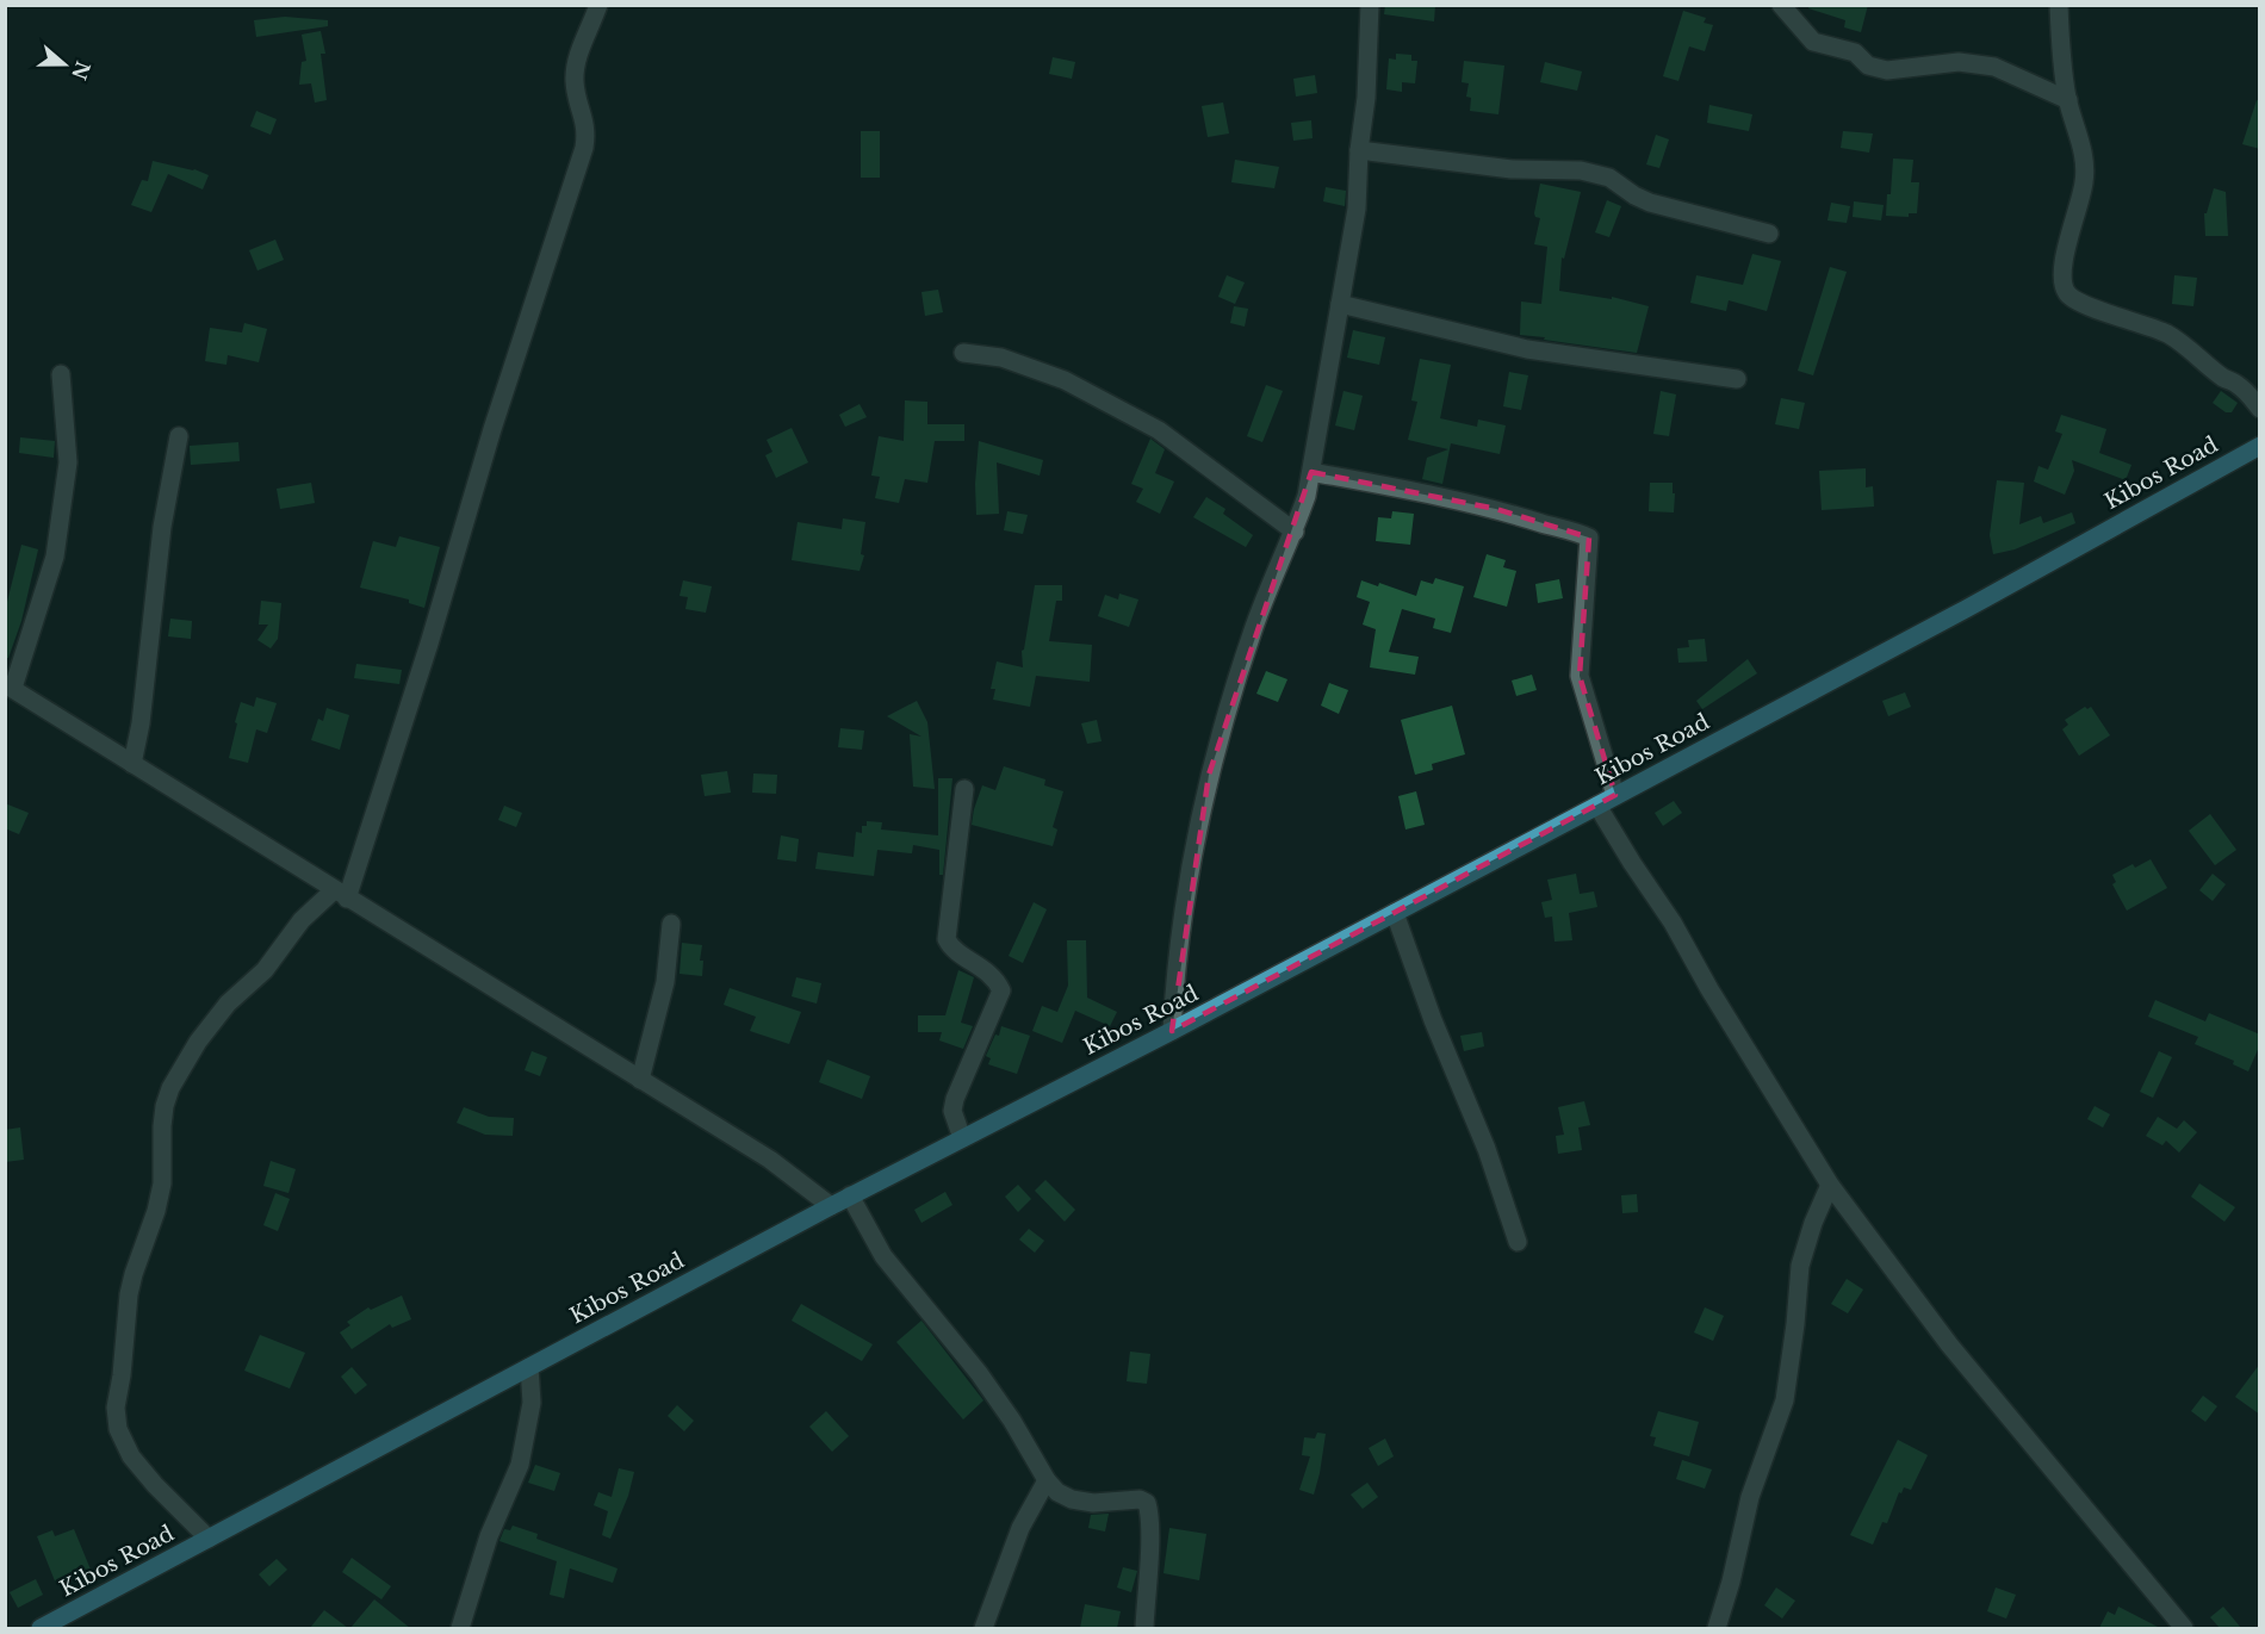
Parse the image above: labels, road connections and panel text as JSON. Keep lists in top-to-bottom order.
{
  "streets": {
    "main road": ["Kibos Road"]
  },
  "north": "right"
}
